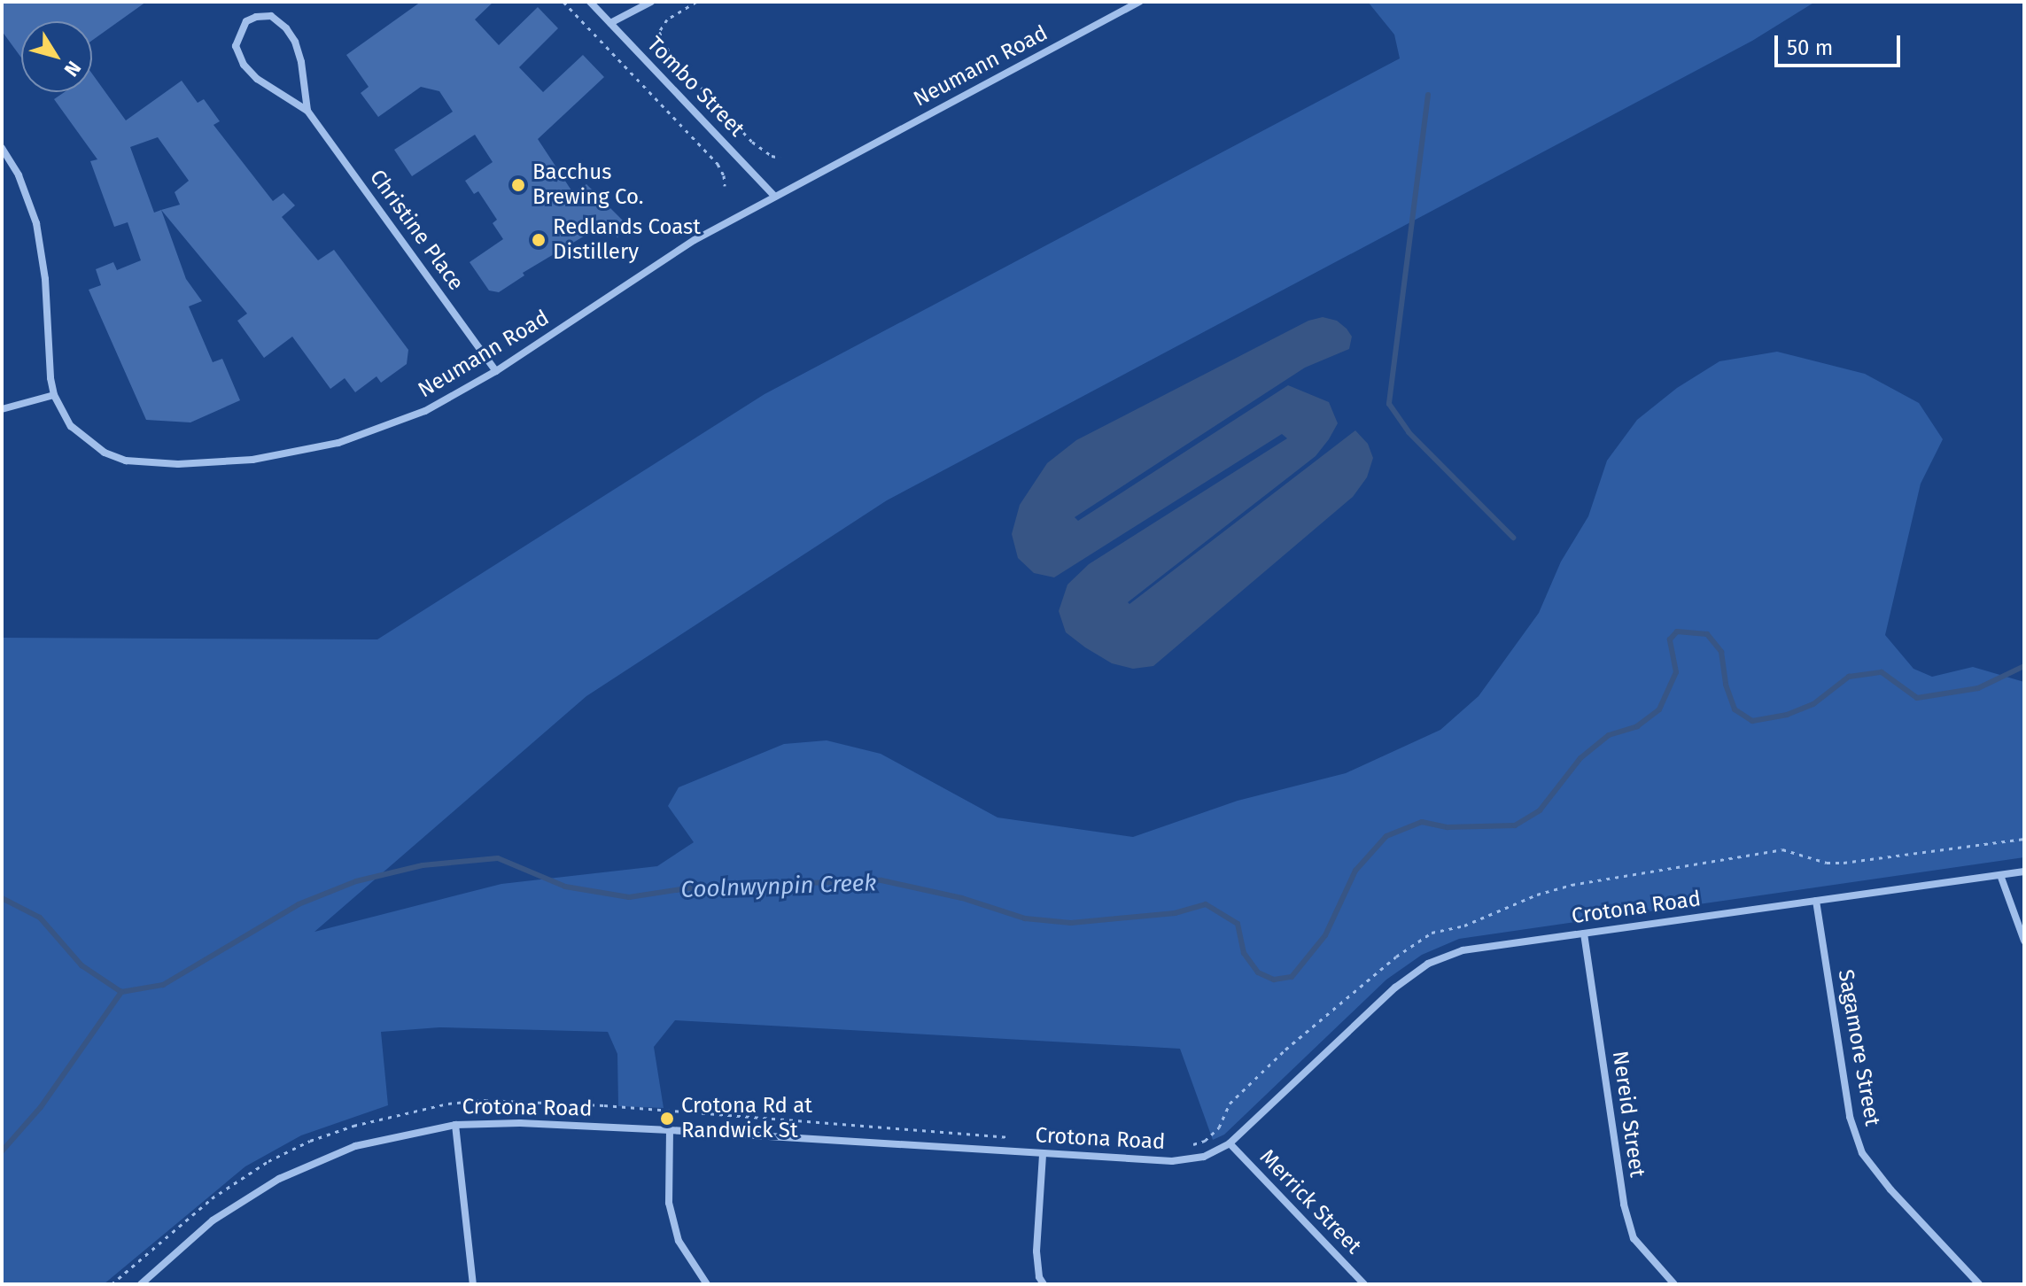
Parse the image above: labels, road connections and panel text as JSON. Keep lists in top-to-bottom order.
{
  "streets": {
    "street": [
      "Neumann Road",
      "Tombo Street",
      "Christine Place",
      "Crotona Road",
      "Sagamore Street",
      "Nereid Street",
      "Merrick Street"
    ]
  },
  "crossings": [
    ["Neumann Road", "Tombo Street"],
    ["Neumann Road", "Christine Place"],
    ["Crotona Road", "Sagamore Street"],
    ["Crotona Road", "Nereid Street"],
    ["Crotona Road", "Merrick Street"]
  ],
  "water": ["Coolnwynpin Creek"],
  "places": ["Bacchus Brewing Co.", "Redlands Coast Distillery", "Crotona Rd at Randwick St"],
  "scale_bar": "50 m",
  "north": "bottom right"
}
